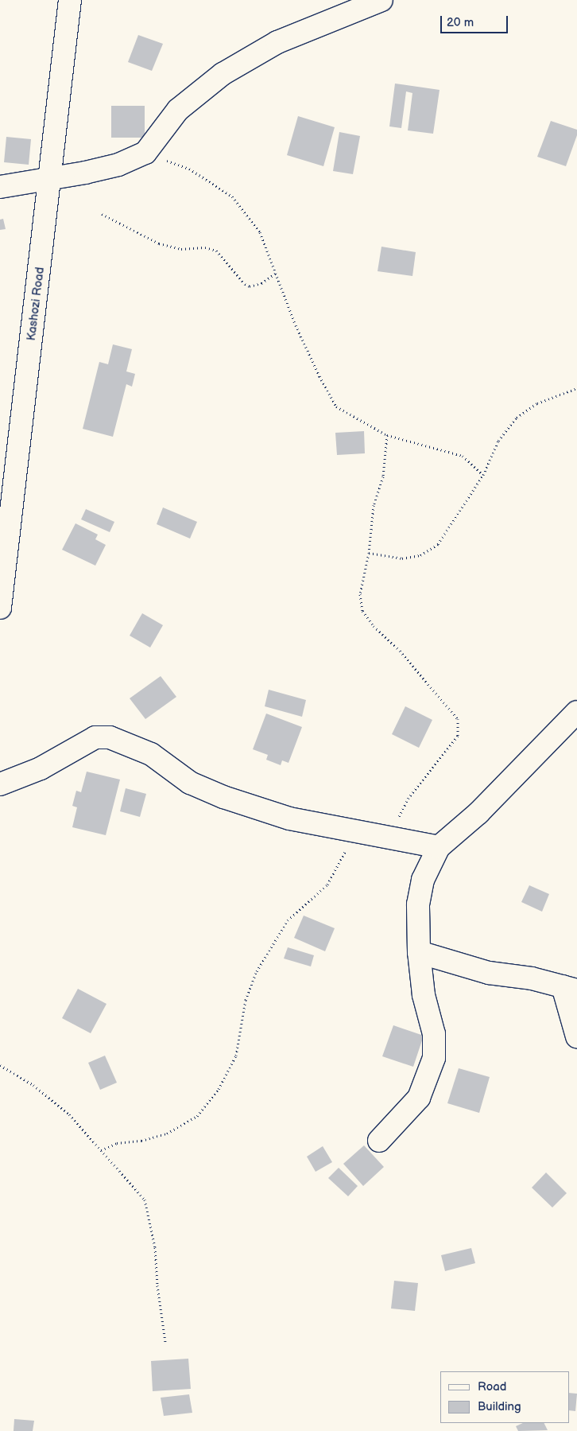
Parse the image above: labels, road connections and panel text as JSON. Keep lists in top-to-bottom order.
{
  "streets": {
    "street": ["Kashozi Road"]
  },
  "legend": ["Road", "Building"],
  "scale_bar": "20 m"
}
